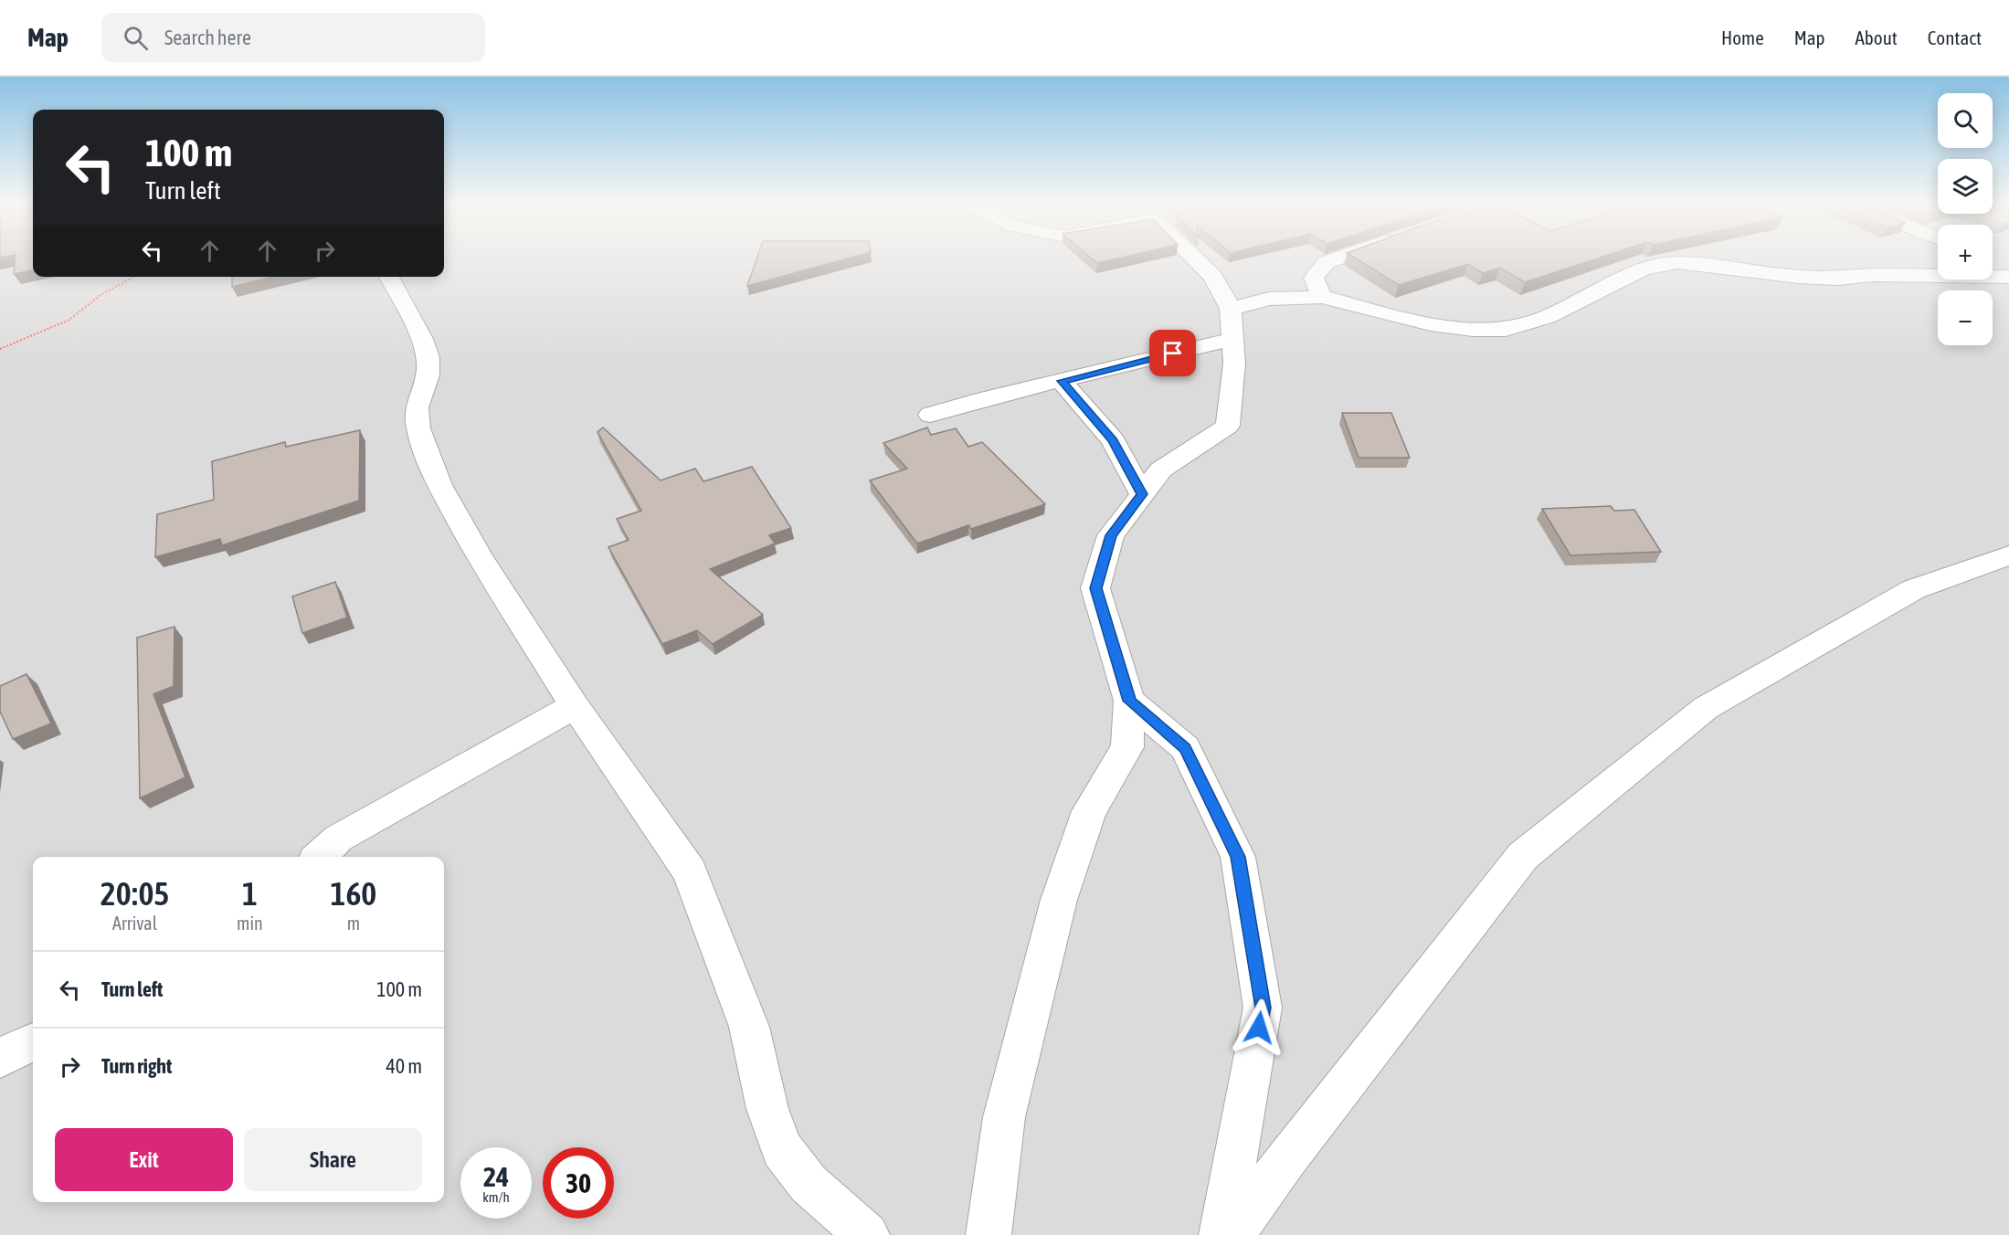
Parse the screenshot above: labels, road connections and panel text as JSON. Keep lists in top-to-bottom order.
{
  "page": {
    "header": "Map",
    "search": "Search here",
    "nav": [
      "Home",
      "Map",
      "About",
      "Contact"
    ],
    "map_buttons": ["+", "−"],
    "turn": ["100 m", "Turn left"],
    "eta": [
      "20:05",
      "Arrival",
      "1",
      "min",
      "160",
      "m"
    ],
    "list": [
      {
        "name": "Turn left",
        "value": "100 m"
      },
      {
        "name": "Turn right",
        "value": "40 m"
      }
    ],
    "buttons": ["Exit", "Share"],
    "speed": "24 km/h",
    "limit": "30"
  }
}
